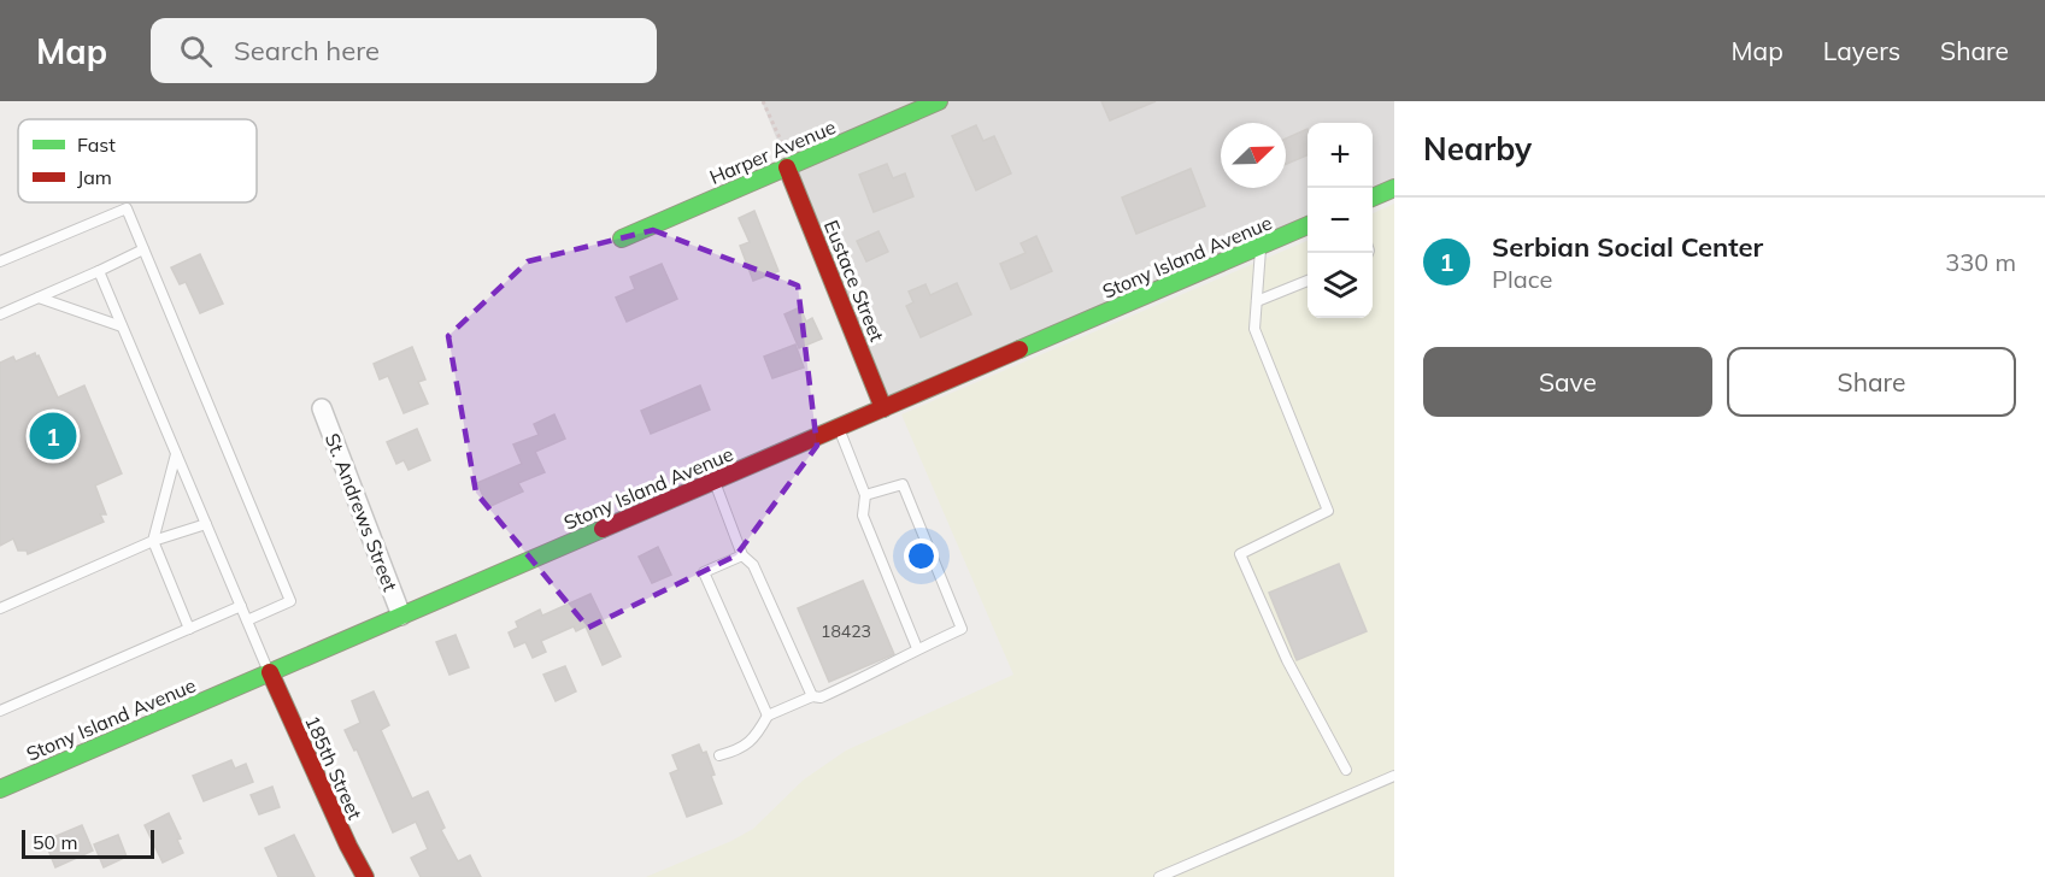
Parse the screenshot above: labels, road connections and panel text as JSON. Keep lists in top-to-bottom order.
{
  "streets": {
    "street": [
      "Harper Avenue",
      "Stony Island Avenue",
      "Eustace Street",
      "St. Andrews Street",
      "185th Street"
    ]
  },
  "crossings": [
    ["Harper Avenue", "Eustace Street"],
    ["Stony Island Avenue", "Eustace Street"],
    ["Stony Island Avenue", "St. Andrews Street"],
    ["Stony Island Avenue", "185th Street"]
  ],
  "house_numbers": ["18423"],
  "legend": ["Fast", "Jam"],
  "scale_bar": "50 m",
  "north": "top right",
  "page": {
    "header": "Map",
    "search": "Search here",
    "nav": ["Map", "Layers", "Share"],
    "heading": "Nearby",
    "map_buttons": ["+", "−"],
    "list": [
      {
        "mark": "1",
        "name": "Serbian Social Center",
        "note": "Place",
        "value": "330 m"
      }
    ],
    "buttons": ["Save", "Share"],
    "pins": "1",
    "scale": "50 m"
  }
}
